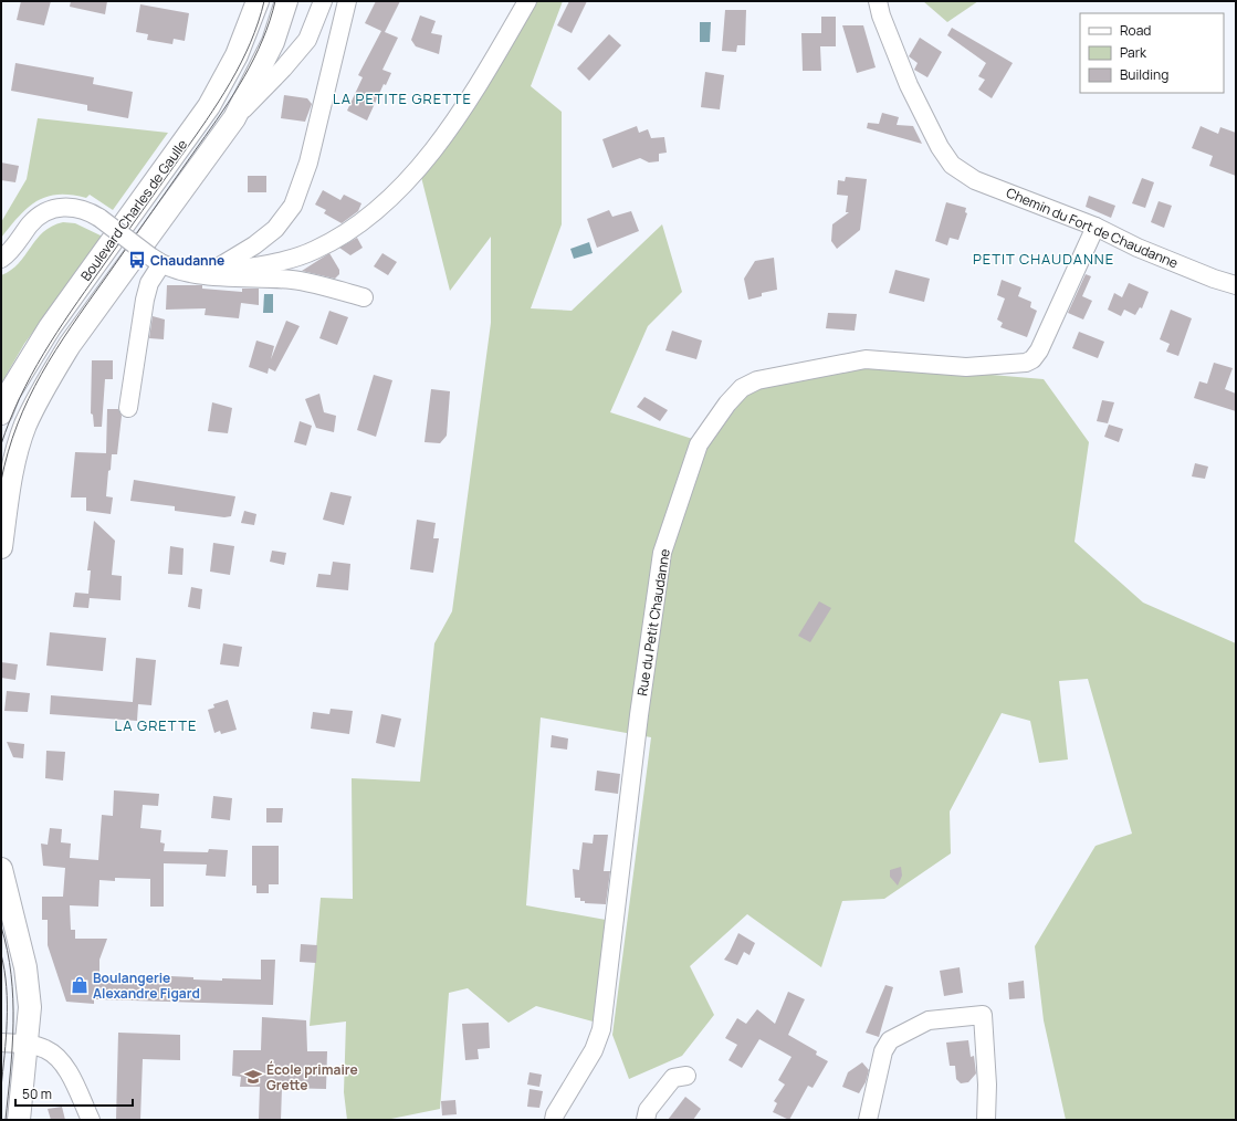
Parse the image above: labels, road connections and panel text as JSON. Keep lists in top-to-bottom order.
{
  "streets": {
    "main road": ["Boulevard Charles de Gaulle"],
    "street": ["Chemin du Fort de Chaudanne", "Rue du Petit Chaudanne"]
  },
  "crossings": [
    ["Chemin du Fort de Chaudanne", "Rue du Petit Chaudanne"]
  ],
  "districts": ["LA PETITE GRETTE", "PETIT CHAUDANNE", "LA GRETTE"],
  "places": {
    "bus stop": ["Chaudanne"],
    "shop": ["Boulangerie Alexandre Figard"],
    "school or university": ["École primaire Grette"]
  },
  "legend": ["Road", "Park", "Building"],
  "scale_bar": "50 m"
}
